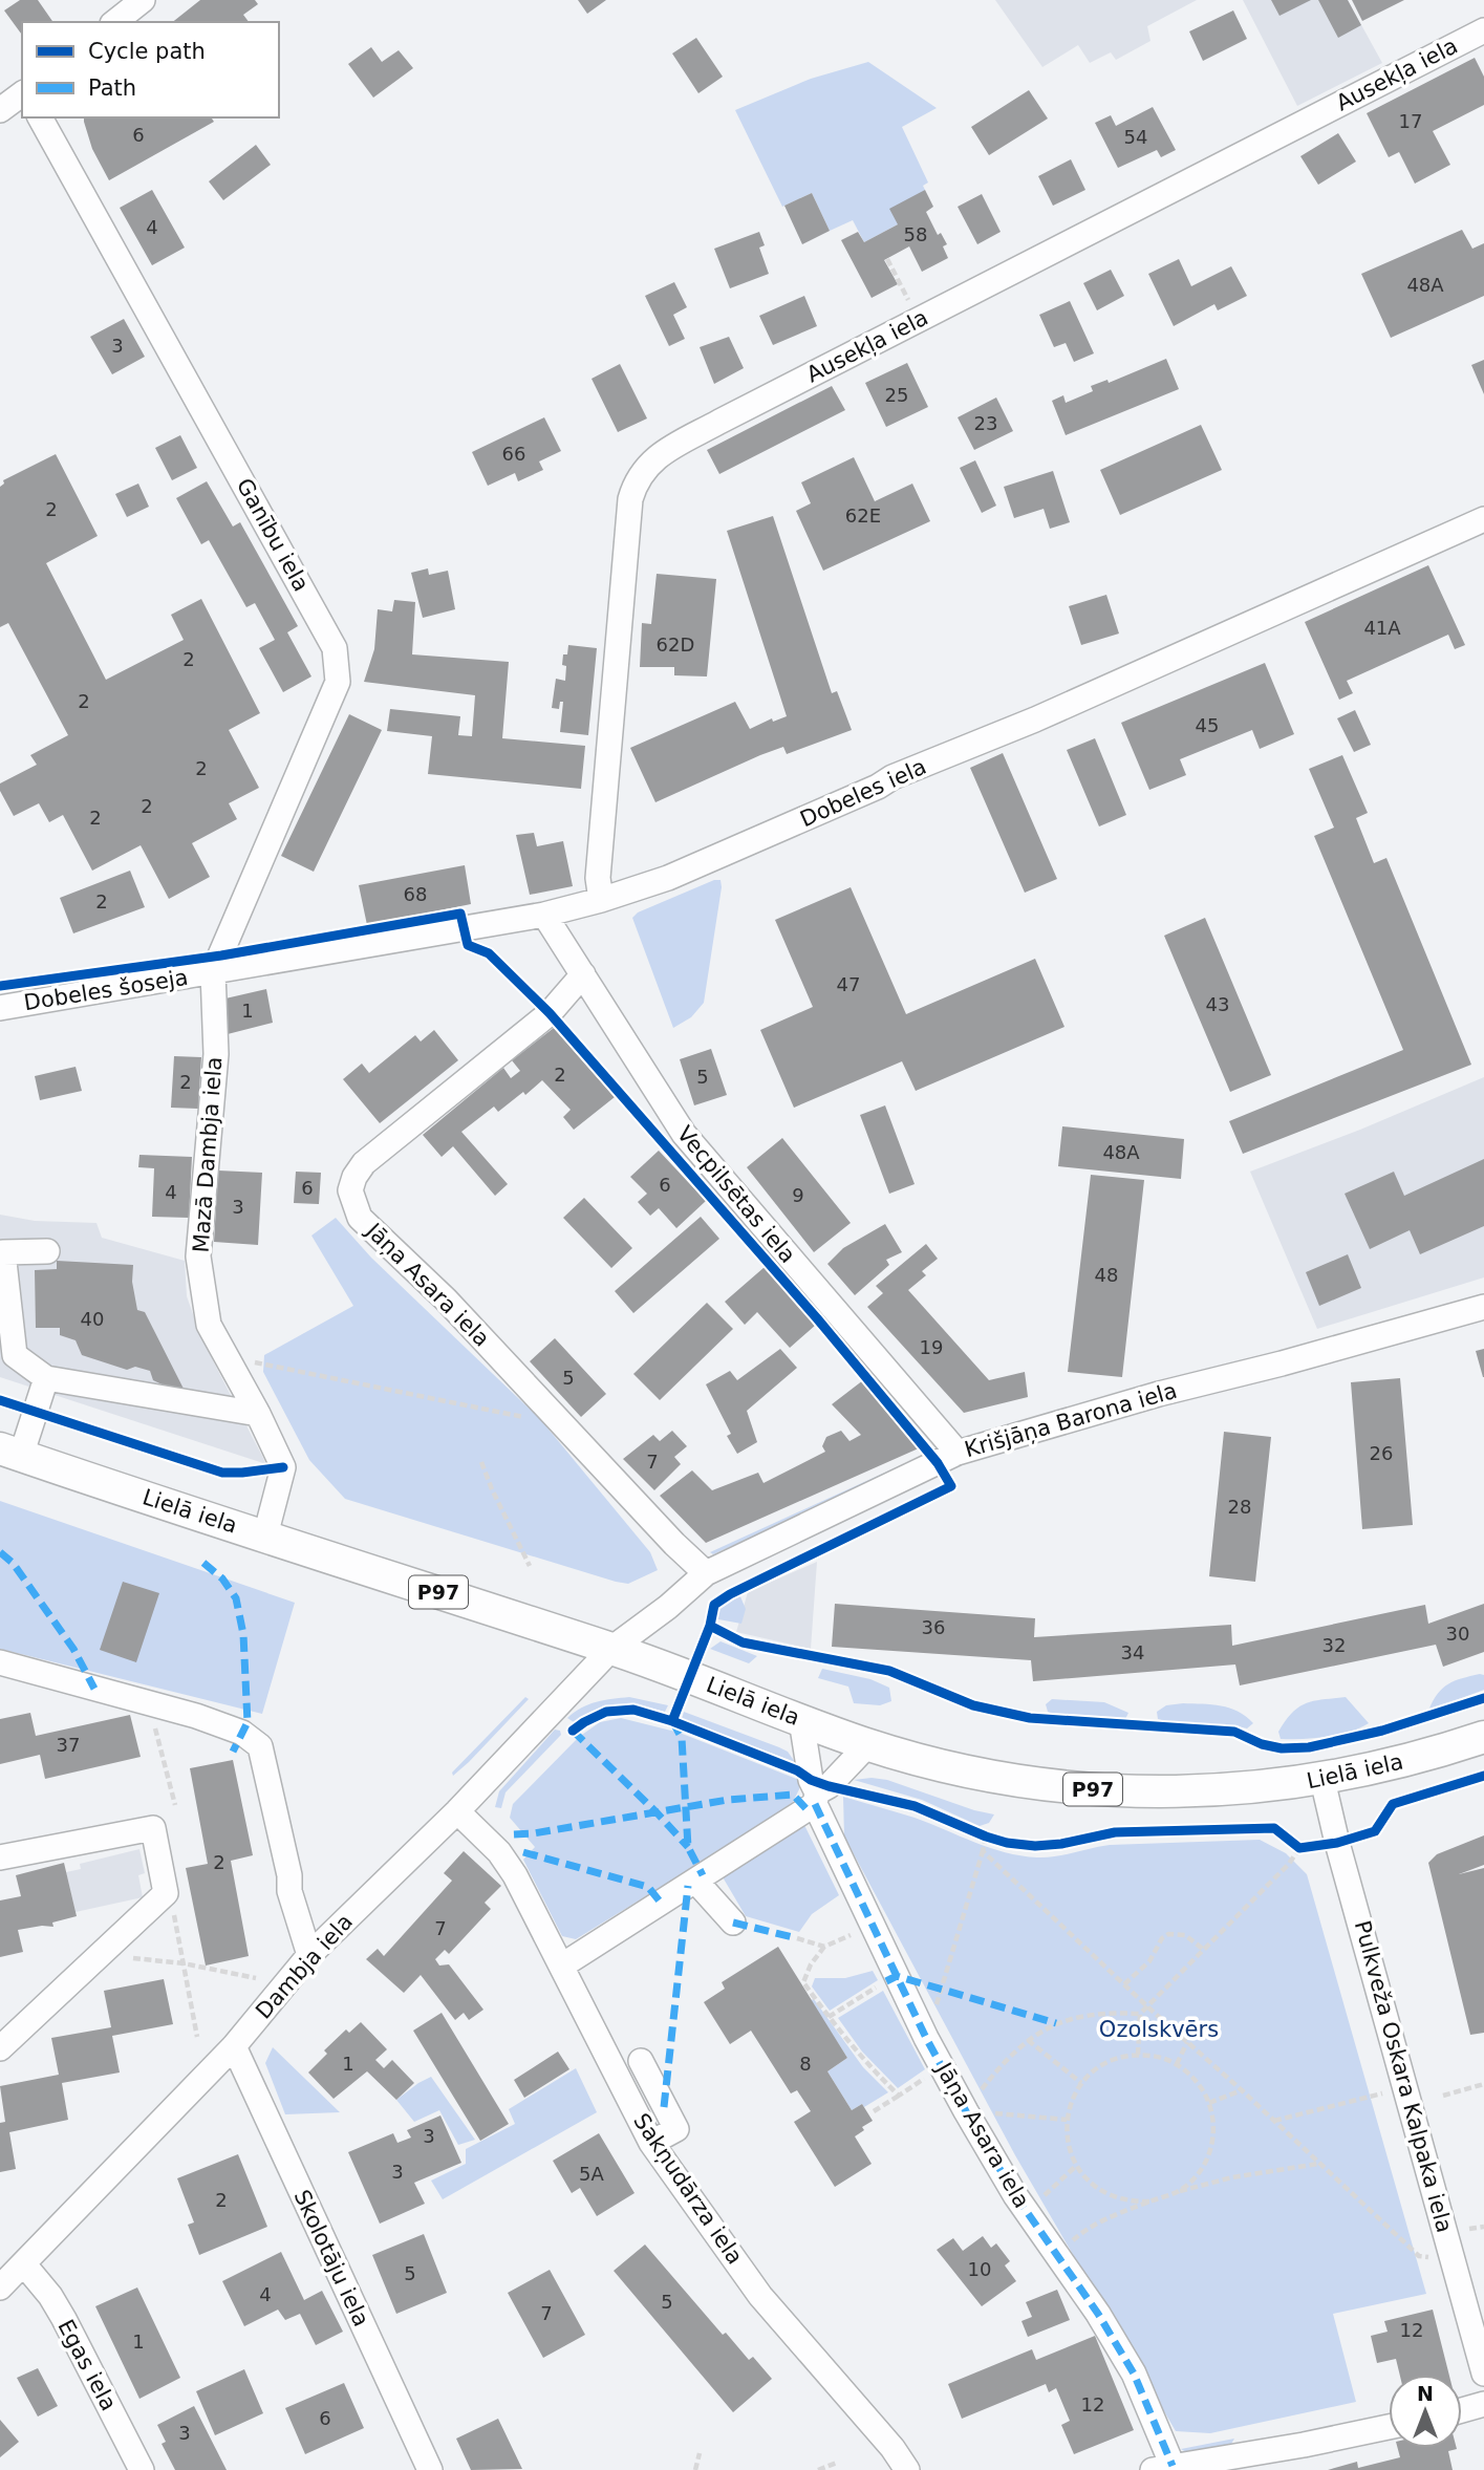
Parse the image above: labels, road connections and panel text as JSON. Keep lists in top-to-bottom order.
{
  "streets": {
    "main road": ["Lielā iela", "P97"],
    "street": [
      "Ausekļa iela",
      "Ganību iela",
      "Dobeles iela",
      "Dobeles šoseja",
      "Mazā Dambja iela",
      "Vecpilsētas iela",
      "Jāņa Asara iela",
      "Krišjāņa Barona iela",
      "Dambja iela",
      "Pulkveža Oskara Kalpaka iela",
      "Sakņudārza iela",
      "Skolotāju iela",
      "Egas iela"
    ]
  },
  "crossings": [
    ["Ausekļa iela", "Dobeles iela"],
    ["Ganību iela", "Dobeles iela"],
    ["Ganību iela", "Dobeles šoseja"],
    ["Ganību iela", "Mazā Dambja iela"],
    ["Dobeles iela", "Dobeles šoseja"],
    ["Dobeles iela", "Mazā Dambja iela"],
    ["Dobeles iela", "Vecpilsētas iela"],
    ["Dobeles šoseja", "Mazā Dambja iela"],
    ["Mazā Dambja iela", "Lielā iela"],
    ["Vecpilsētas iela", "Jāņa Asara iela"],
    ["Vecpilsētas iela", "Krišjāņa Barona iela"],
    ["Jāņa Asara iela", "Krišjāņa Barona iela"],
    ["Jāņa Asara iela", "Lielā iela"],
    ["Krišjāņa Barona iela", "Lielā iela"],
    ["Krišjāņa Barona iela", "Dambja iela"],
    ["Lielā iela", "Dambja iela"],
    ["Lielā iela", "Pulkveža Oskara Kalpaka iela"],
    ["Dambja iela", "Sakņudārza iela"],
    ["Dambja iela", "Skolotāju iela"],
    ["Dambja iela", "Egas iela"]
  ],
  "parks": ["Ozolskvērs"],
  "house_numbers": [
    "17",
    "6",
    "54",
    "4",
    "58",
    "48A",
    "3",
    "25",
    "23",
    "66",
    "2",
    "62E",
    "41A",
    "62D",
    "2",
    "2",
    "45",
    "2",
    "2",
    "2",
    "68",
    "2",
    "47",
    "43",
    "1",
    "2",
    "5",
    "2",
    "48A",
    "6",
    "6",
    "4",
    "9",
    "3",
    "48",
    "40",
    "19",
    "5",
    "26",
    "7",
    "28",
    "36",
    "30",
    "32",
    "34",
    "37",
    "2",
    "7",
    "1",
    "8",
    "3",
    "3",
    "5A",
    "2",
    "10",
    "5",
    "4",
    "5",
    "7",
    "12",
    "1",
    "12",
    "6",
    "3"
  ],
  "legend": ["Cycle path", "Path"],
  "north": "top"
}
